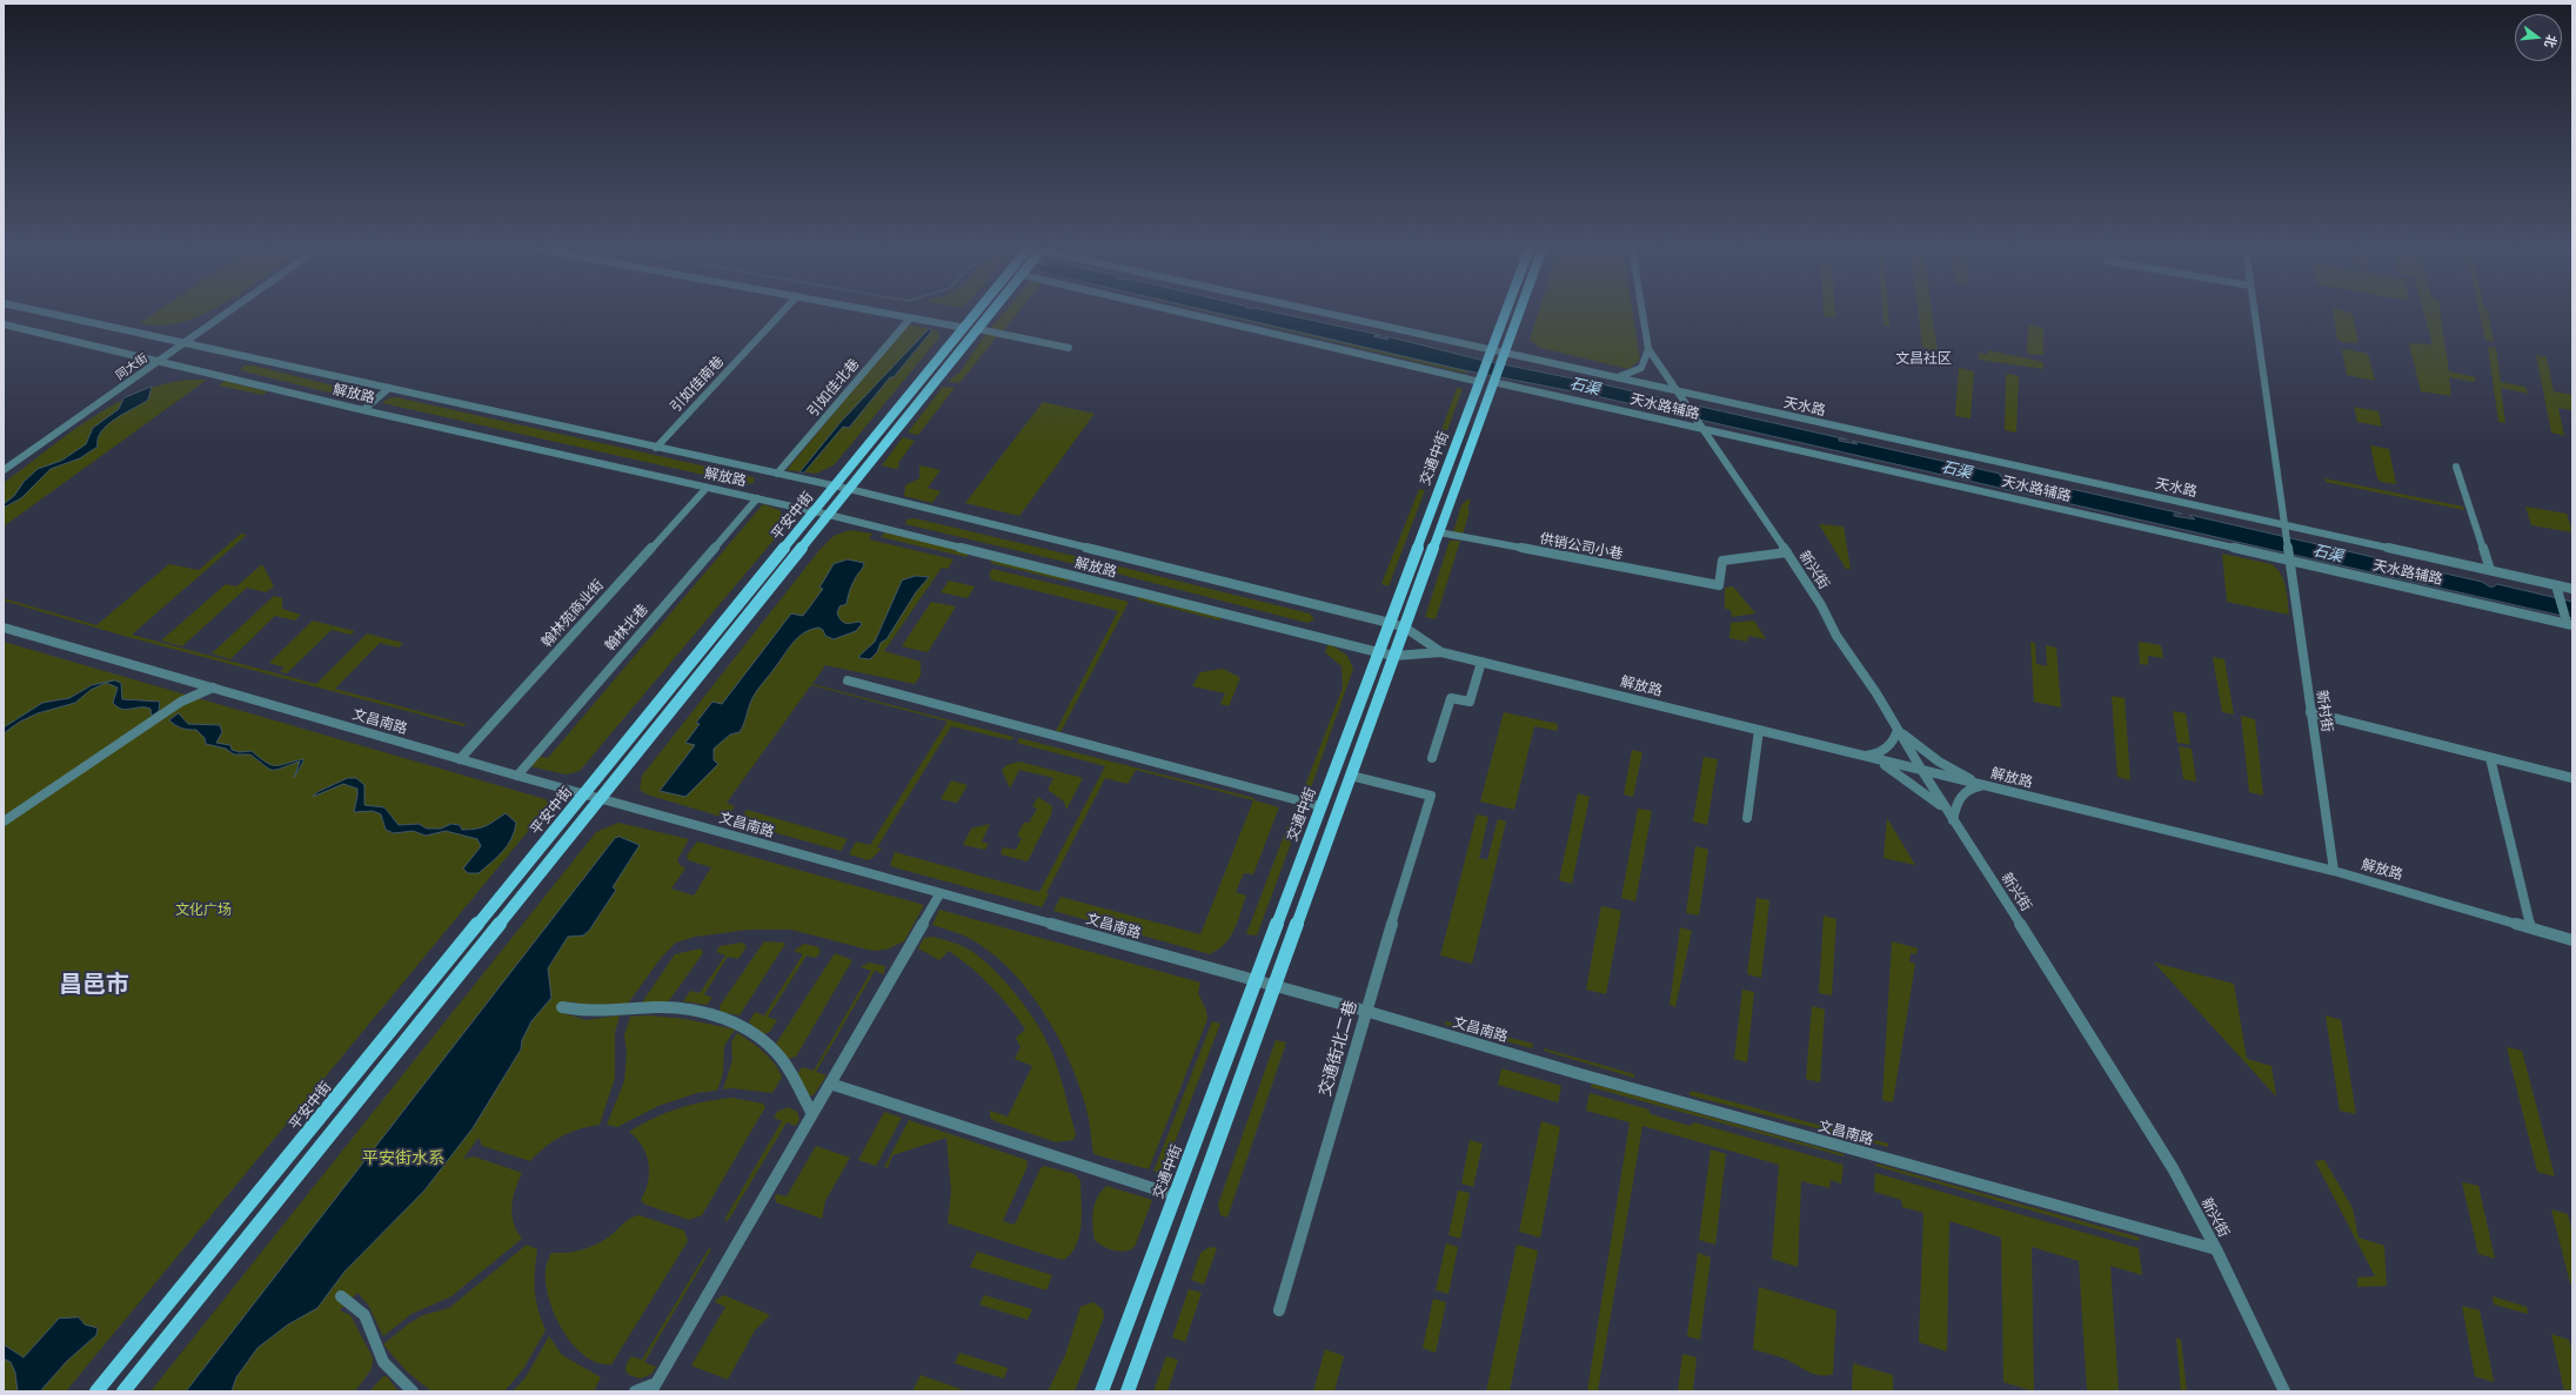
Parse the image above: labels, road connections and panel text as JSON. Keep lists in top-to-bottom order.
{
  "streets": {
    "main road": ["交通中街", "平安中街"],
    "street": [
      "同大街",
      "引如佳南巷",
      "引如佳北巷",
      "解放路",
      "天水路辅路",
      "天水路",
      "供销公司小巷",
      "新兴街",
      "翰林苑商业街",
      "翰林北巷",
      "新村街",
      "文昌南路",
      "交通街北二巷"
    ]
  },
  "crossings": [
    ["同大街", "解放路"],
    ["引如佳南巷", "解放路"],
    ["引如佳北巷", "解放路"],
    ["解放路", "交通中街"],
    ["解放路", "平安中街"],
    ["解放路", "新兴街"],
    ["解放路", "翰林苑商业街"],
    ["解放路", "翰林北巷"],
    ["解放路", "新村街"],
    ["天水路辅路", "交通中街"],
    ["天水路辅路", "新兴街"],
    ["天水路辅路", "新村街"],
    ["天水路", "交通中街"],
    ["天水路", "新兴街"],
    ["天水路", "新村街"],
    ["交通中街", "供销公司小巷"],
    ["交通中街", "文昌南路"],
    ["交通中街", "交通街北二巷"],
    ["平安中街", "文昌南路"],
    ["供销公司小巷", "新兴街"],
    ["新兴街", "文昌南路"],
    ["翰林苑商业街", "文昌南路"],
    ["翰林北巷", "文昌南路"],
    ["文昌南路", "交通街北二巷"]
  ],
  "districts": ["文昌社区", "昌邑市"],
  "water": ["石渠"],
  "parks": ["文化广场", "平安街水系"],
  "north": "right"
}
